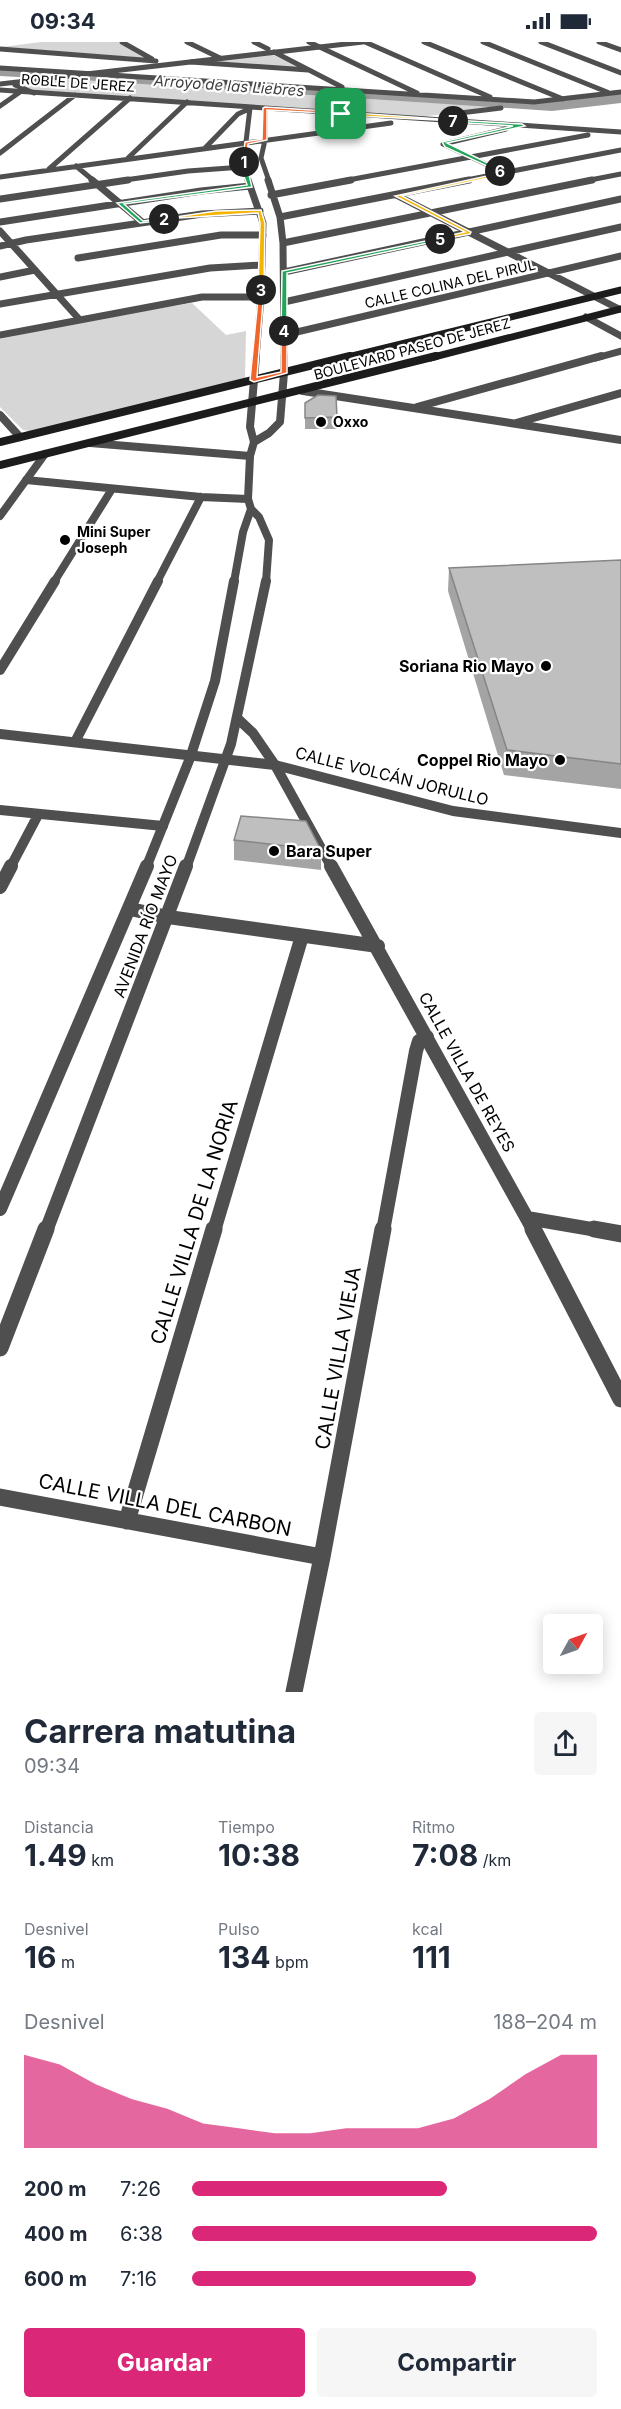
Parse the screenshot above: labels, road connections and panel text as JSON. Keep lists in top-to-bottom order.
{
  "streets": {
    "main road": ["BOULEVARD PASEO DE JEREZ"],
    "street": [
      "ROBLE DE JEREZ",
      "CALLE COLINA DEL PIRUL",
      "CALLE VOLCÁN JORULLO",
      "AVENIDA RÍO MAYO",
      "CALLE VILLA DE REYES",
      "CALLE VILLA DE LA NORIA",
      "CALLE VILLA VIEJA",
      "CALLE VILLA DEL CARBON"
    ]
  },
  "crossings": [
    ["ROBLE DE JEREZ", "AVENIDA RÍO MAYO"],
    ["BOULEVARD PASEO DE JEREZ", "AVENIDA RÍO MAYO"],
    ["CALLE VOLCÁN JORULLO", "AVENIDA RÍO MAYO"],
    ["CALLE VOLCÁN JORULLO", "CALLE VILLA DE REYES"],
    ["AVENIDA RÍO MAYO", "CALLE VILLA DE REYES"],
    ["CALLE VILLA DE REYES", "CALLE VILLA VIEJA"],
    ["CALLE VILLA DE LA NORIA", "CALLE VILLA DEL CARBON"],
    ["CALLE VILLA VIEJA", "CALLE VILLA DEL CARBON"]
  ],
  "water": ["Arroyo de las Liebres"],
  "places": [
    "Oxxo",
    "Mini Super Joseph",
    "Soriana Rio Mayo",
    "Coppel Rio Mayo",
    "Bara Super"
  ],
  "north": "top right",
  "page": {
    "status": "09:34",
    "pins": [
      "7",
      "1",
      "6",
      "2",
      "5",
      "3",
      "4"
    ],
    "heading": ["Carrera matutina", "09:34"],
    "stats": [
      ["Distancia", "1.49 km"],
      ["Tiempo", "10:38"],
      ["Ritmo", "7:08 /km"],
      ["Desnivel", "16 m"],
      ["Pulso", "134 bpm"],
      ["kcal", "111"]
    ],
    "chart": ["Desnivel", "188–204 m"],
    "list": [
      {
        "name": "200 m",
        "note": "7:26"
      },
      {
        "name": "400 m",
        "note": "6:38"
      },
      {
        "name": "600 m",
        "note": "7:16"
      }
    ],
    "buttons": ["Guardar", "Compartir"]
  }
}
